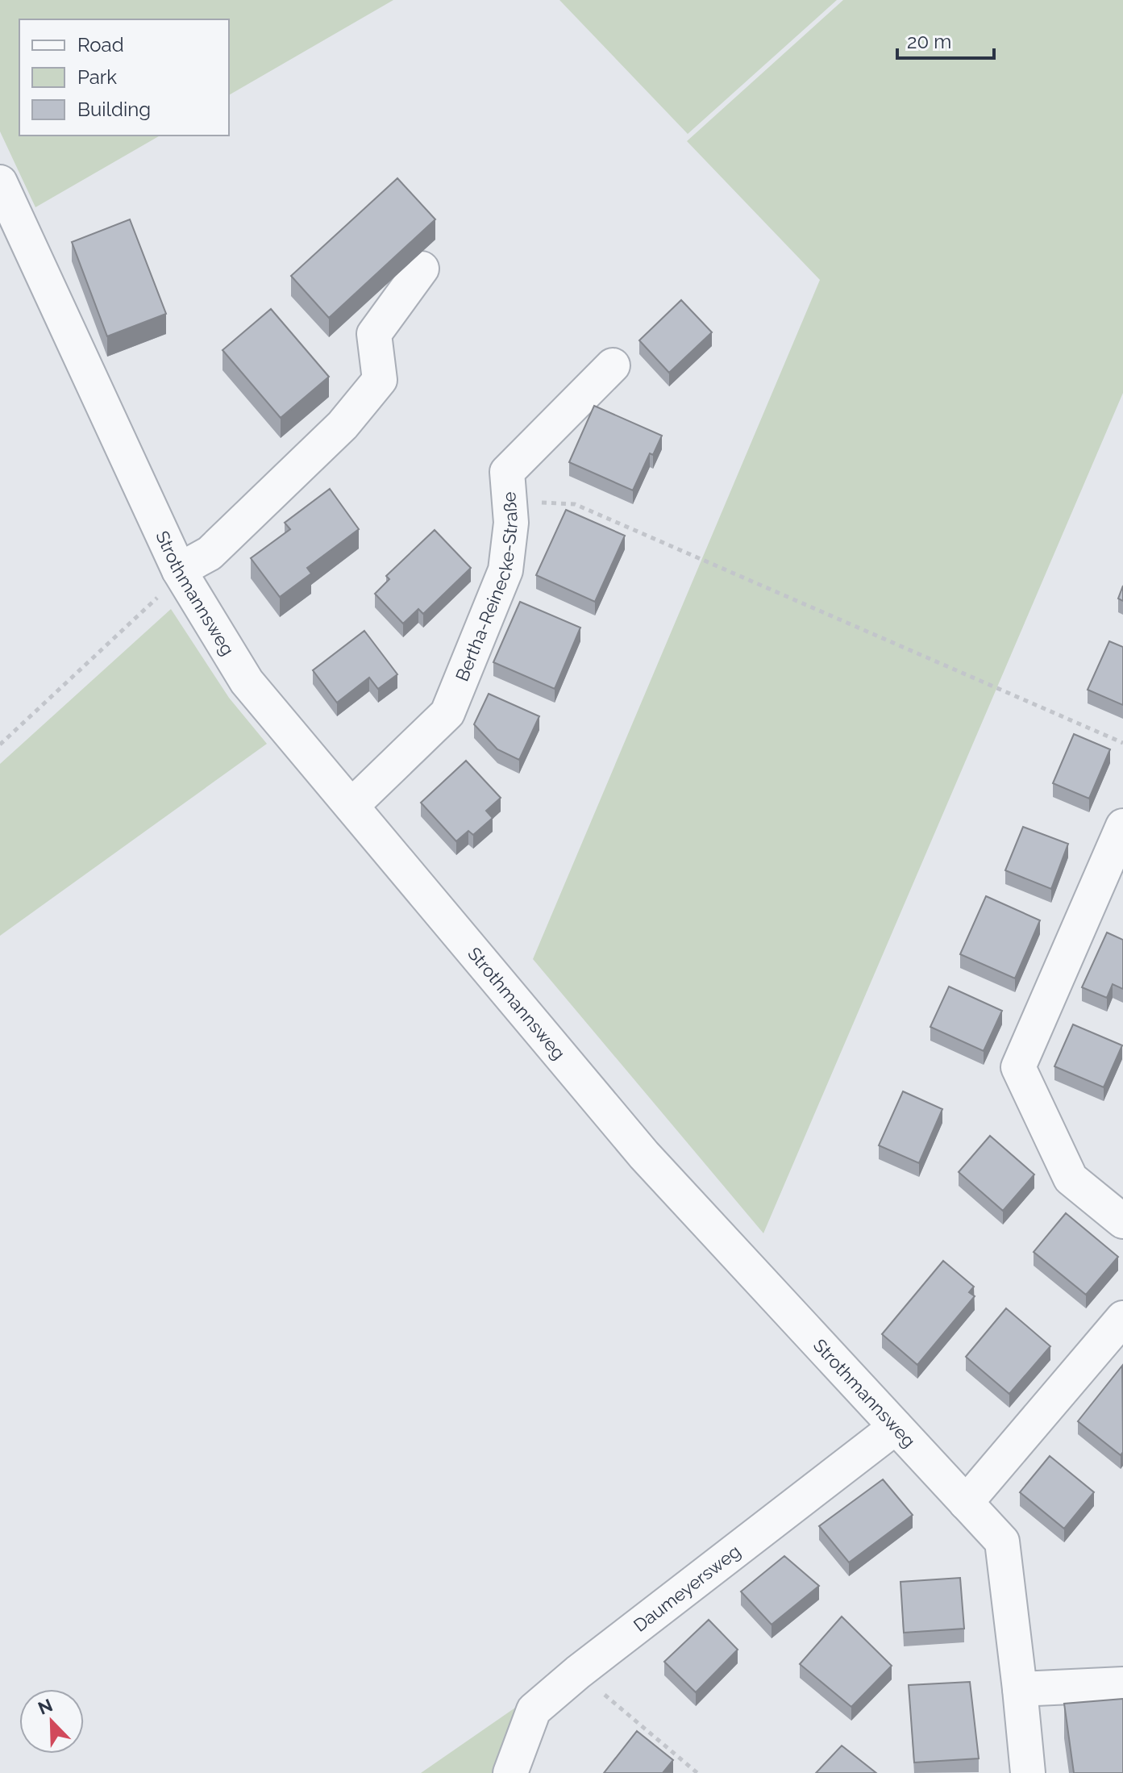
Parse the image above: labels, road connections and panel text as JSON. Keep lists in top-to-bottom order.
{
  "streets": {
    "street": ["Bertha-Reinecke-Straße", "Strothmannsweg", "Daumeyersweg"]
  },
  "crossings": [
    ["Bertha-Reinecke-Straße", "Strothmannsweg"],
    ["Strothmannsweg", "Daumeyersweg"]
  ],
  "legend": ["Road", "Park", "Building"],
  "scale_bar": "20 m",
  "north": "top left"
}
